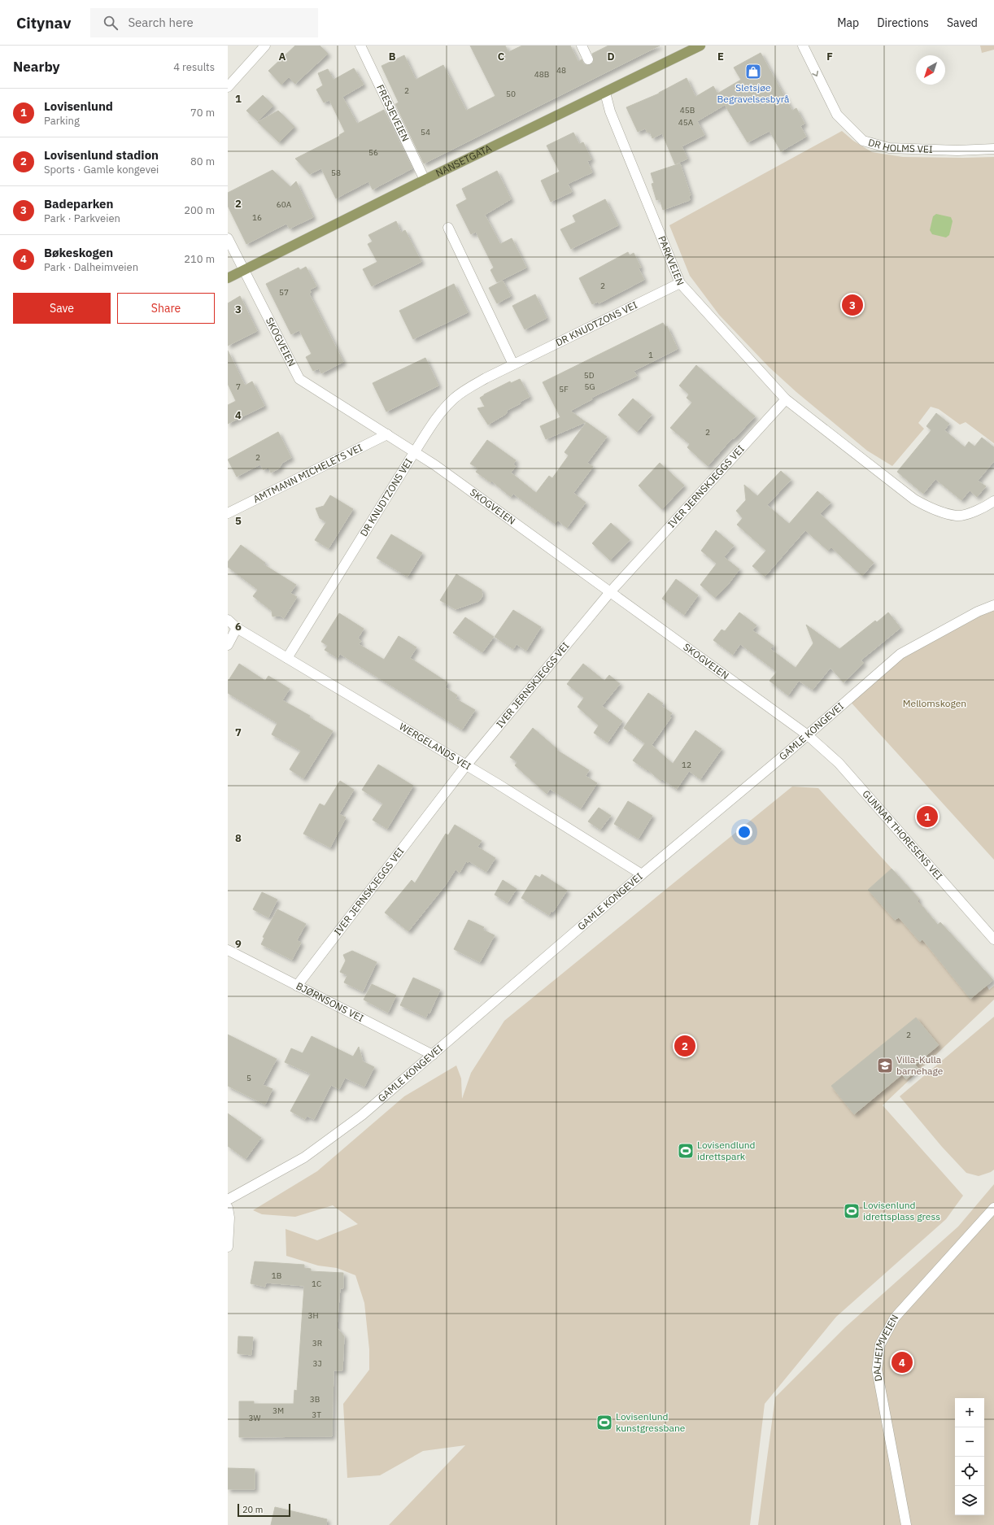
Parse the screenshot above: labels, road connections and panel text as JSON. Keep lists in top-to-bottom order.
{
  "streets": {
    "main road": ["NANSETGATA"],
    "street": [
      "FRESJEVEIEN",
      "DR HOLMS VEI",
      "PARKVEIEN",
      "DR KNUDTZONS VEI",
      "SKOGVEIEN",
      "AMTMANN MICHELETS VEI",
      "IVER JERNSKJEGGS VEI",
      "GAMLE KONGEVEI",
      "WERGELANDS VEI",
      "GUNNAR THORESENS VEI",
      "BJØRNSONS VEI",
      "DALHEIMVEIEN"
    ]
  },
  "crossings": [
    ["FRESJEVEIEN", "NANSETGATA"],
    ["NANSETGATA", "PARKVEIEN"],
    ["NANSETGATA", "SKOGVEIEN"],
    ["PARKVEIEN", "DR KNUDTZONS VEI"],
    ["PARKVEIEN", "IVER JERNSKJEGGS VEI"],
    ["DR KNUDTZONS VEI", "SKOGVEIEN"],
    ["DR KNUDTZONS VEI", "WERGELANDS VEI"],
    ["SKOGVEIEN", "AMTMANN MICHELETS VEI"],
    ["SKOGVEIEN", "IVER JERNSKJEGGS VEI"],
    ["SKOGVEIEN", "GAMLE KONGEVEI"],
    ["SKOGVEIEN", "GUNNAR THORESENS VEI"],
    ["IVER JERNSKJEGGS VEI", "WERGELANDS VEI"],
    ["IVER JERNSKJEGGS VEI", "BJØRNSONS VEI"],
    ["GAMLE KONGEVEI", "WERGELANDS VEI"],
    ["GAMLE KONGEVEI", "GUNNAR THORESENS VEI"],
    ["GAMLE KONGEVEI", "BJØRNSONS VEI"]
  ],
  "one_way": ["DR HOLMS VEI"],
  "parks": ["Mellomskogen"],
  "places": {
    "shop": ["Sletsjøe Begravelsesbyrå"],
    "school or university": ["Villa-Kulla barnehage"],
    "sports": ["Lovisendlund idrettspark", "Lovisenlund idrettsplass gress", "Lovisenlund kunstgressbane"]
  },
  "house_numbers": [
    "48",
    "48B",
    "2",
    "50",
    "45B",
    "45A",
    "54",
    "56",
    "58",
    "60A",
    "16",
    "2",
    "57",
    "1",
    "5D",
    "7",
    "5G",
    "5F",
    "2",
    "2",
    "12",
    "2",
    "5",
    "1B",
    "1C",
    "3H",
    "3R",
    "3J",
    "3B",
    "3M",
    "3T",
    "3W"
  ],
  "scale_bar": "20 m",
  "north": "bottom left",
  "page": {
    "header": "Citynav",
    "search": "Search here",
    "nav": ["Map", "Directions", "Saved"],
    "heading": ["Nearby", "4 results"],
    "list": [
      {
        "mark": "1",
        "name": "Lovisenlund",
        "note": "Parking",
        "value": "70 m"
      },
      {
        "mark": "2",
        "name": "Lovisenlund stadion",
        "note": "Sports · Gamle kongevei",
        "value": "80 m"
      },
      {
        "mark": "3",
        "name": "Badeparken",
        "note": "Park · Parkveien",
        "value": "200 m"
      },
      {
        "mark": "4",
        "name": "Bøkeskogen",
        "note": "Park · Dalheimveien",
        "value": "210 m"
      }
    ],
    "buttons": ["Save", "Share"],
    "pins": [
      "3",
      "1",
      "2",
      "4"
    ],
    "map_buttons": ["+", "−"],
    "scale": "20 m"
  },
  "grid": {
    "columns": [
      "A",
      "B",
      "C",
      "D",
      "E",
      "F"
    ],
    "rows": [
      "1",
      "2",
      "3",
      "4",
      "5",
      "6",
      "7",
      "8",
      "9"
    ]
  }
}
